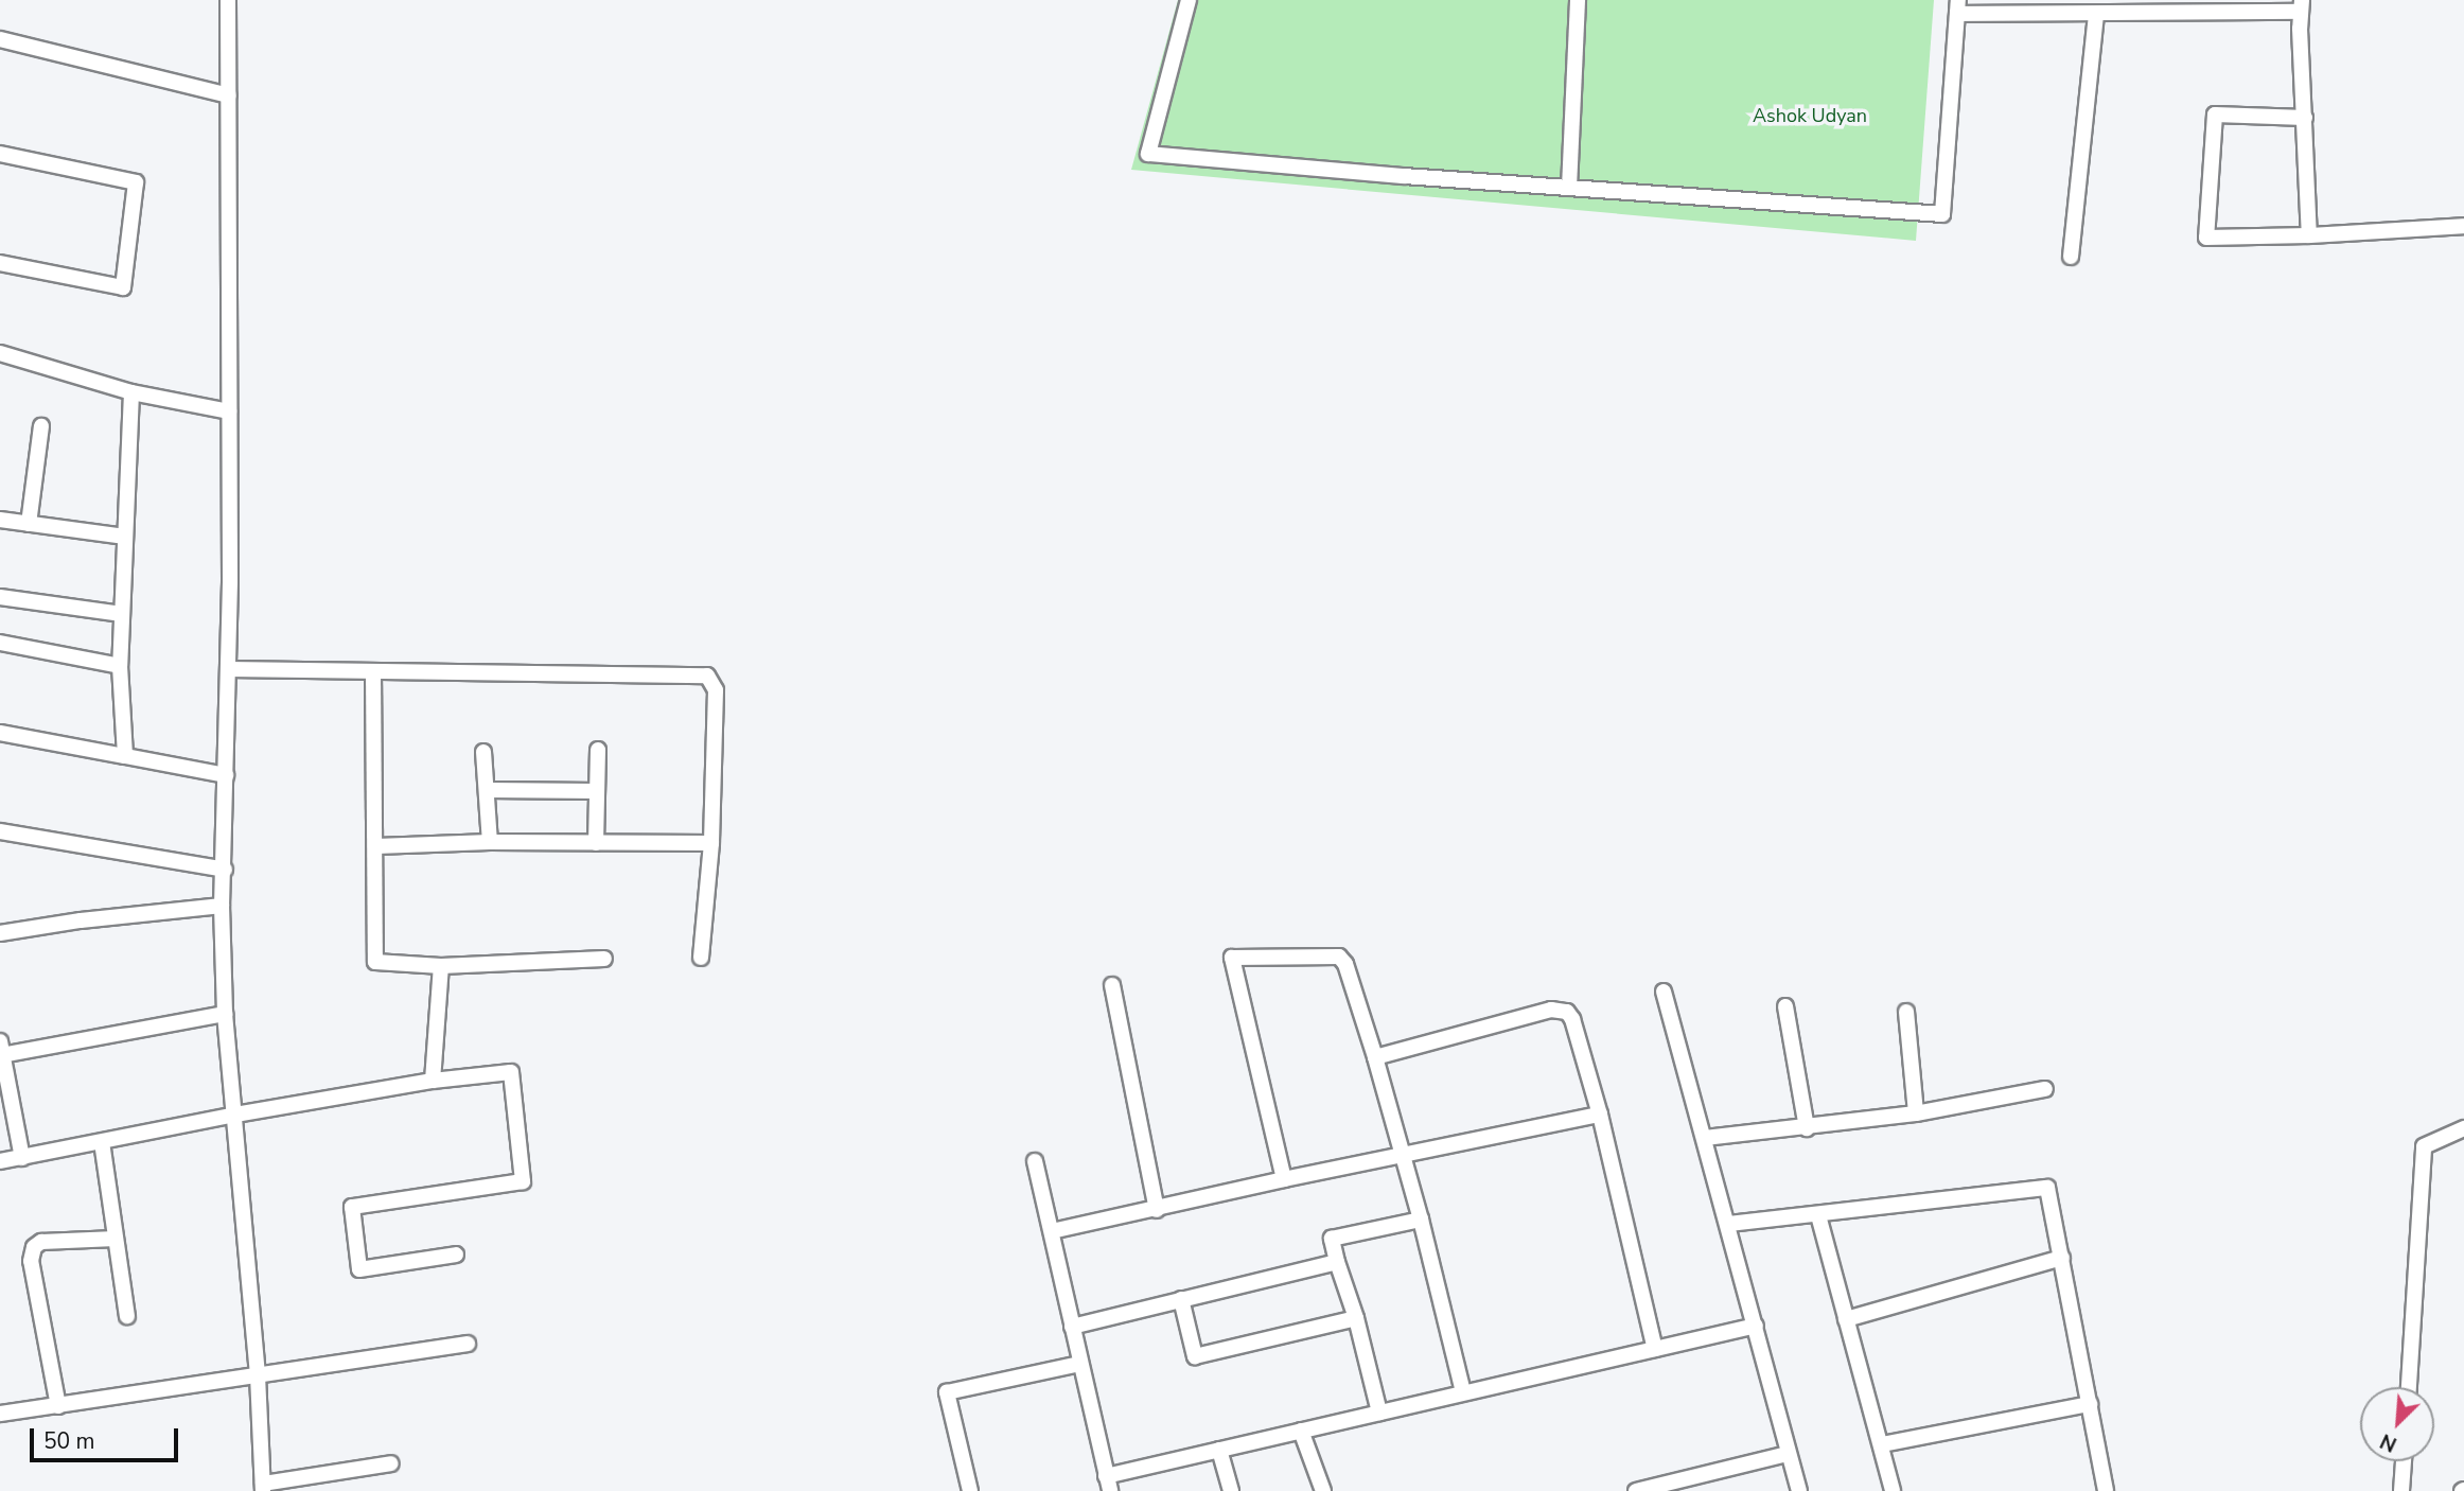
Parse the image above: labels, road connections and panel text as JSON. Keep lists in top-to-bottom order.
{
  "parks": ["Ashok Udyan"],
  "scale_bar": "50 m",
  "north": "bottom left"
}
